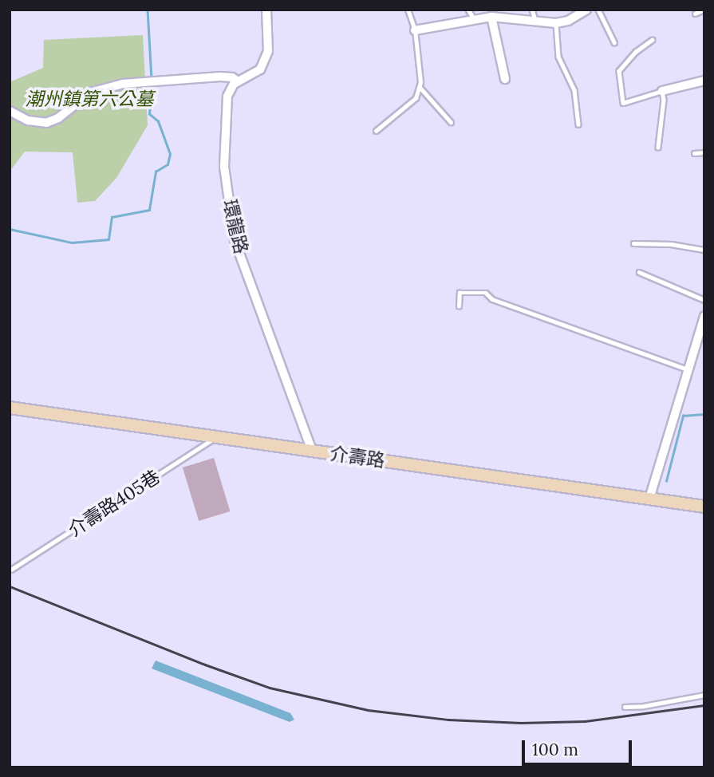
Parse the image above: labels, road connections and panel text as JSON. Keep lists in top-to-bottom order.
{
  "streets": {
    "main road": ["介壽路"],
    "street": ["環龍路"],
    "lane": ["介壽路405巷"]
  },
  "crossings": [
    ["環龍路", "介壽路"],
    ["介壽路", "介壽路405巷"]
  ],
  "parks": ["潮州鎮第六公墓"],
  "scale_bar": "100 m"
}
